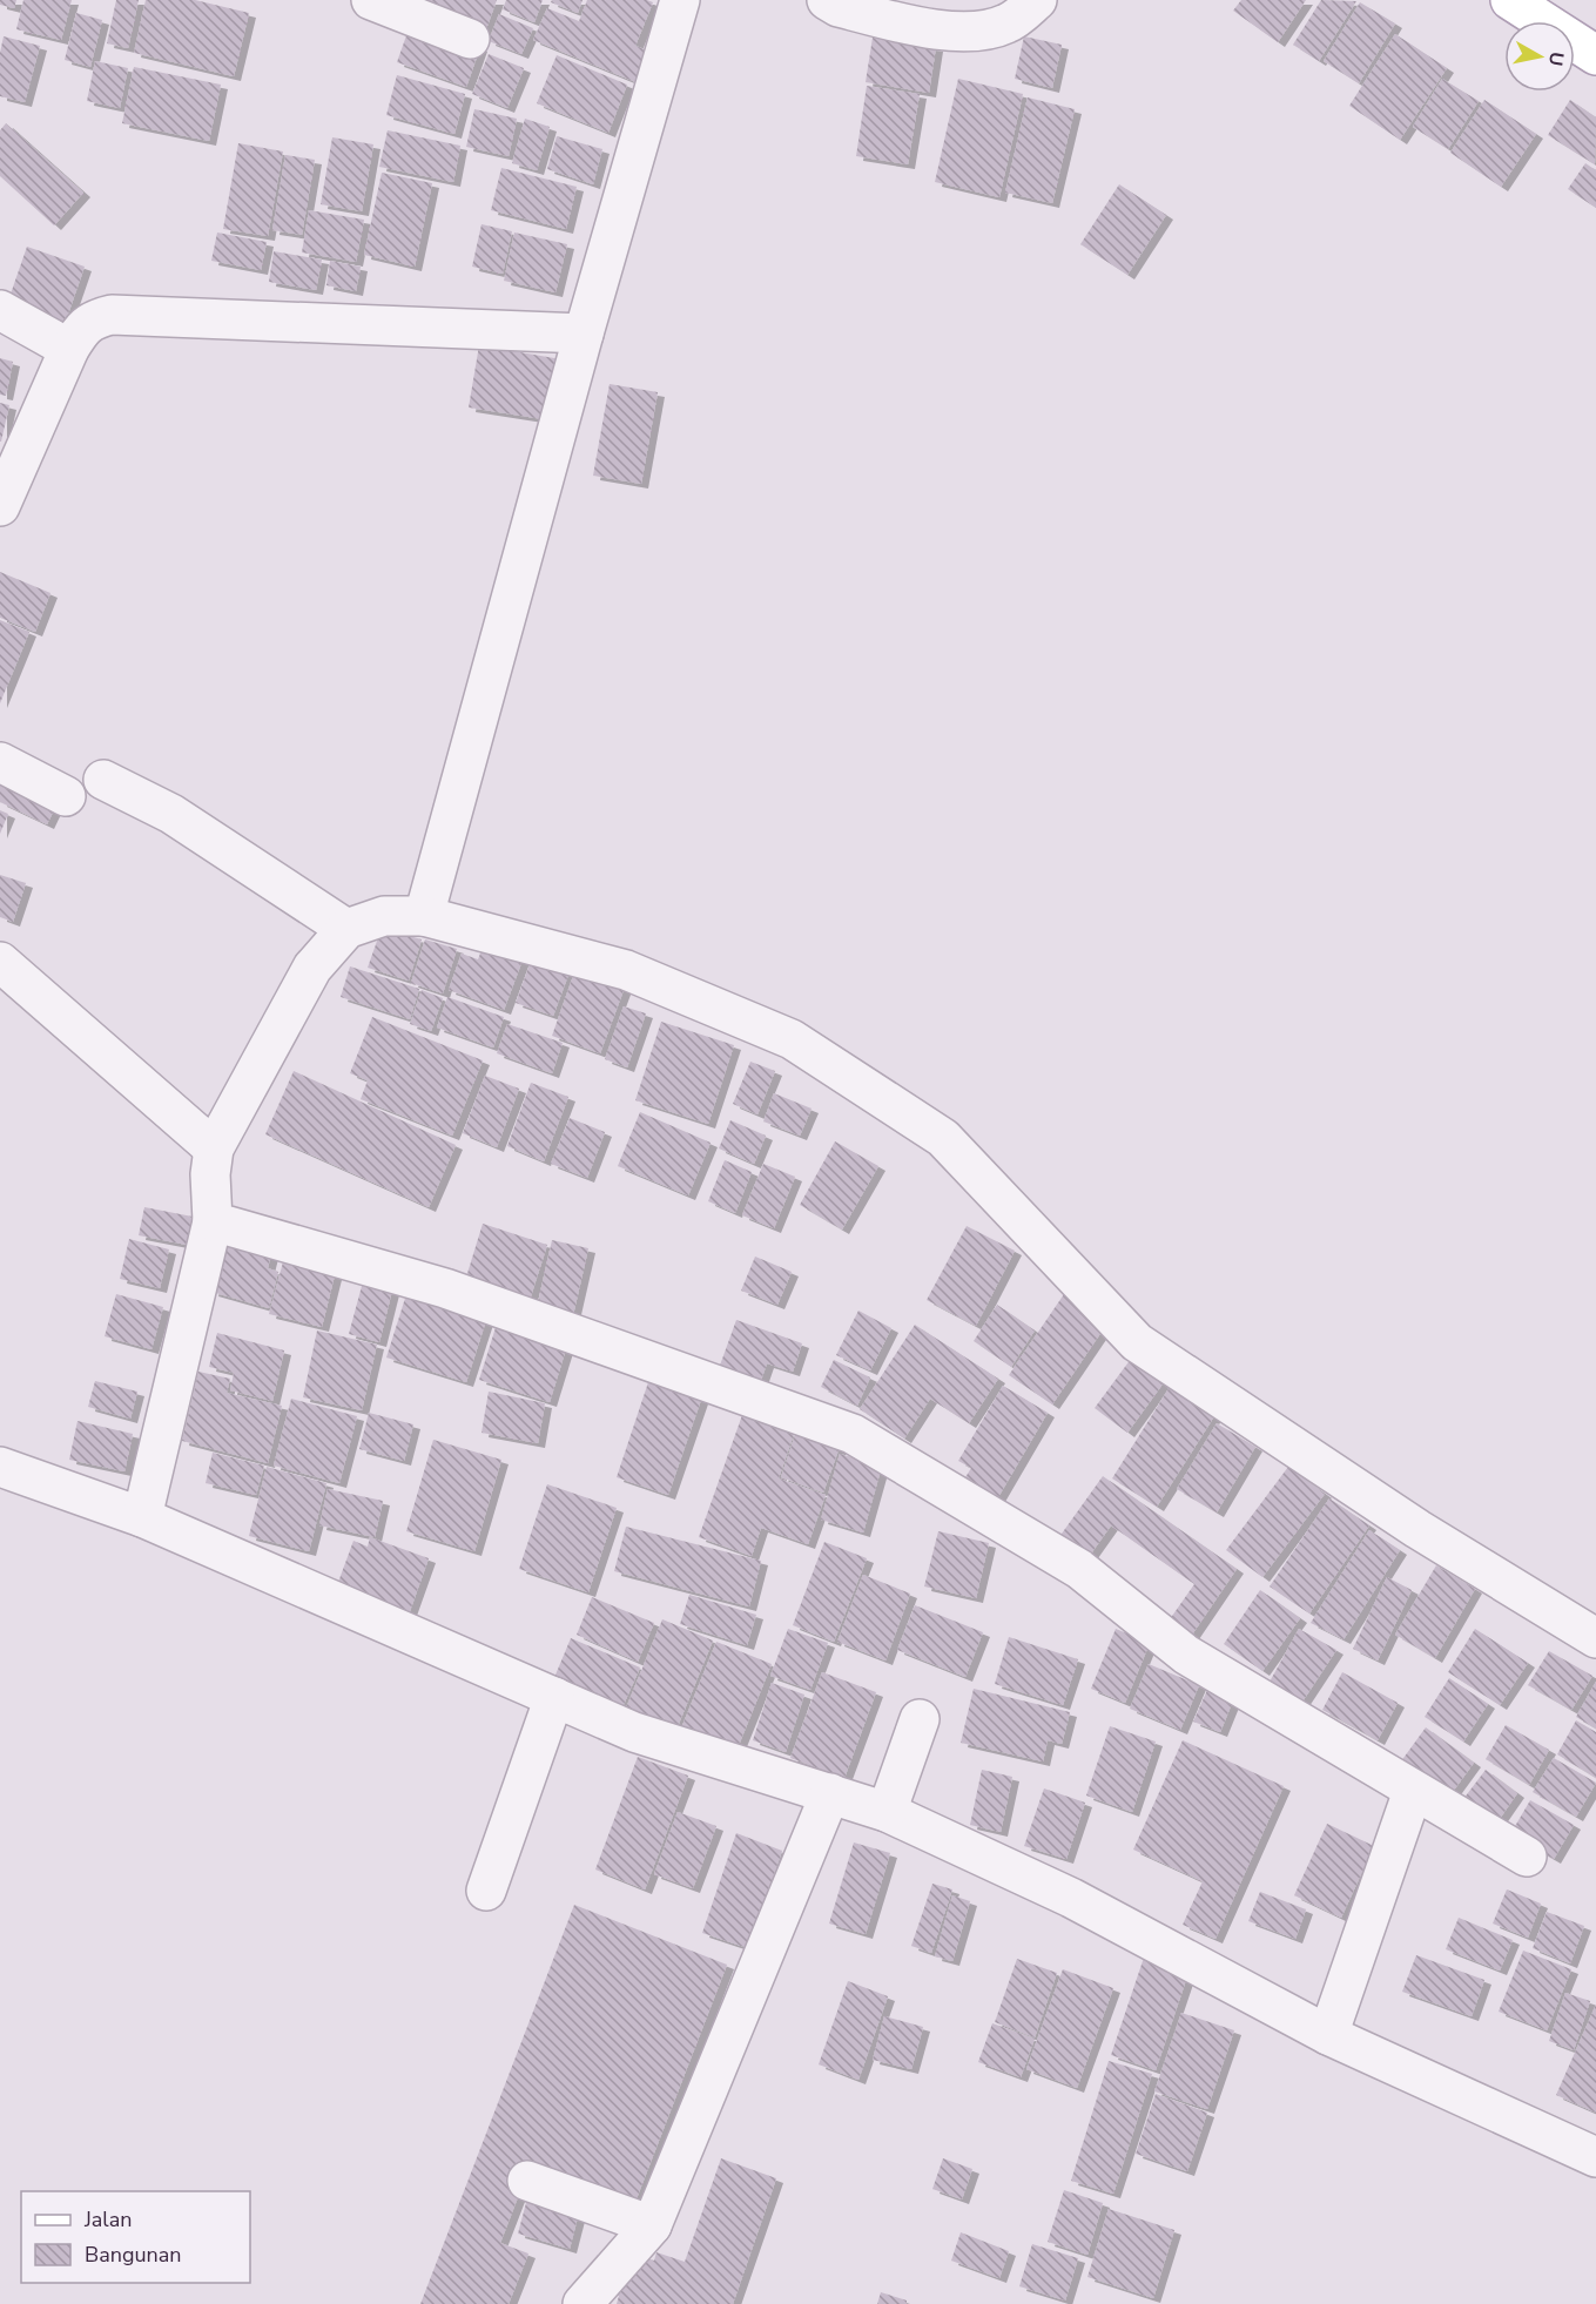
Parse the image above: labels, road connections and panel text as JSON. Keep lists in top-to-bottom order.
{
  "legend": ["Jalan", "Bangunan"],
  "north": "right"
}
